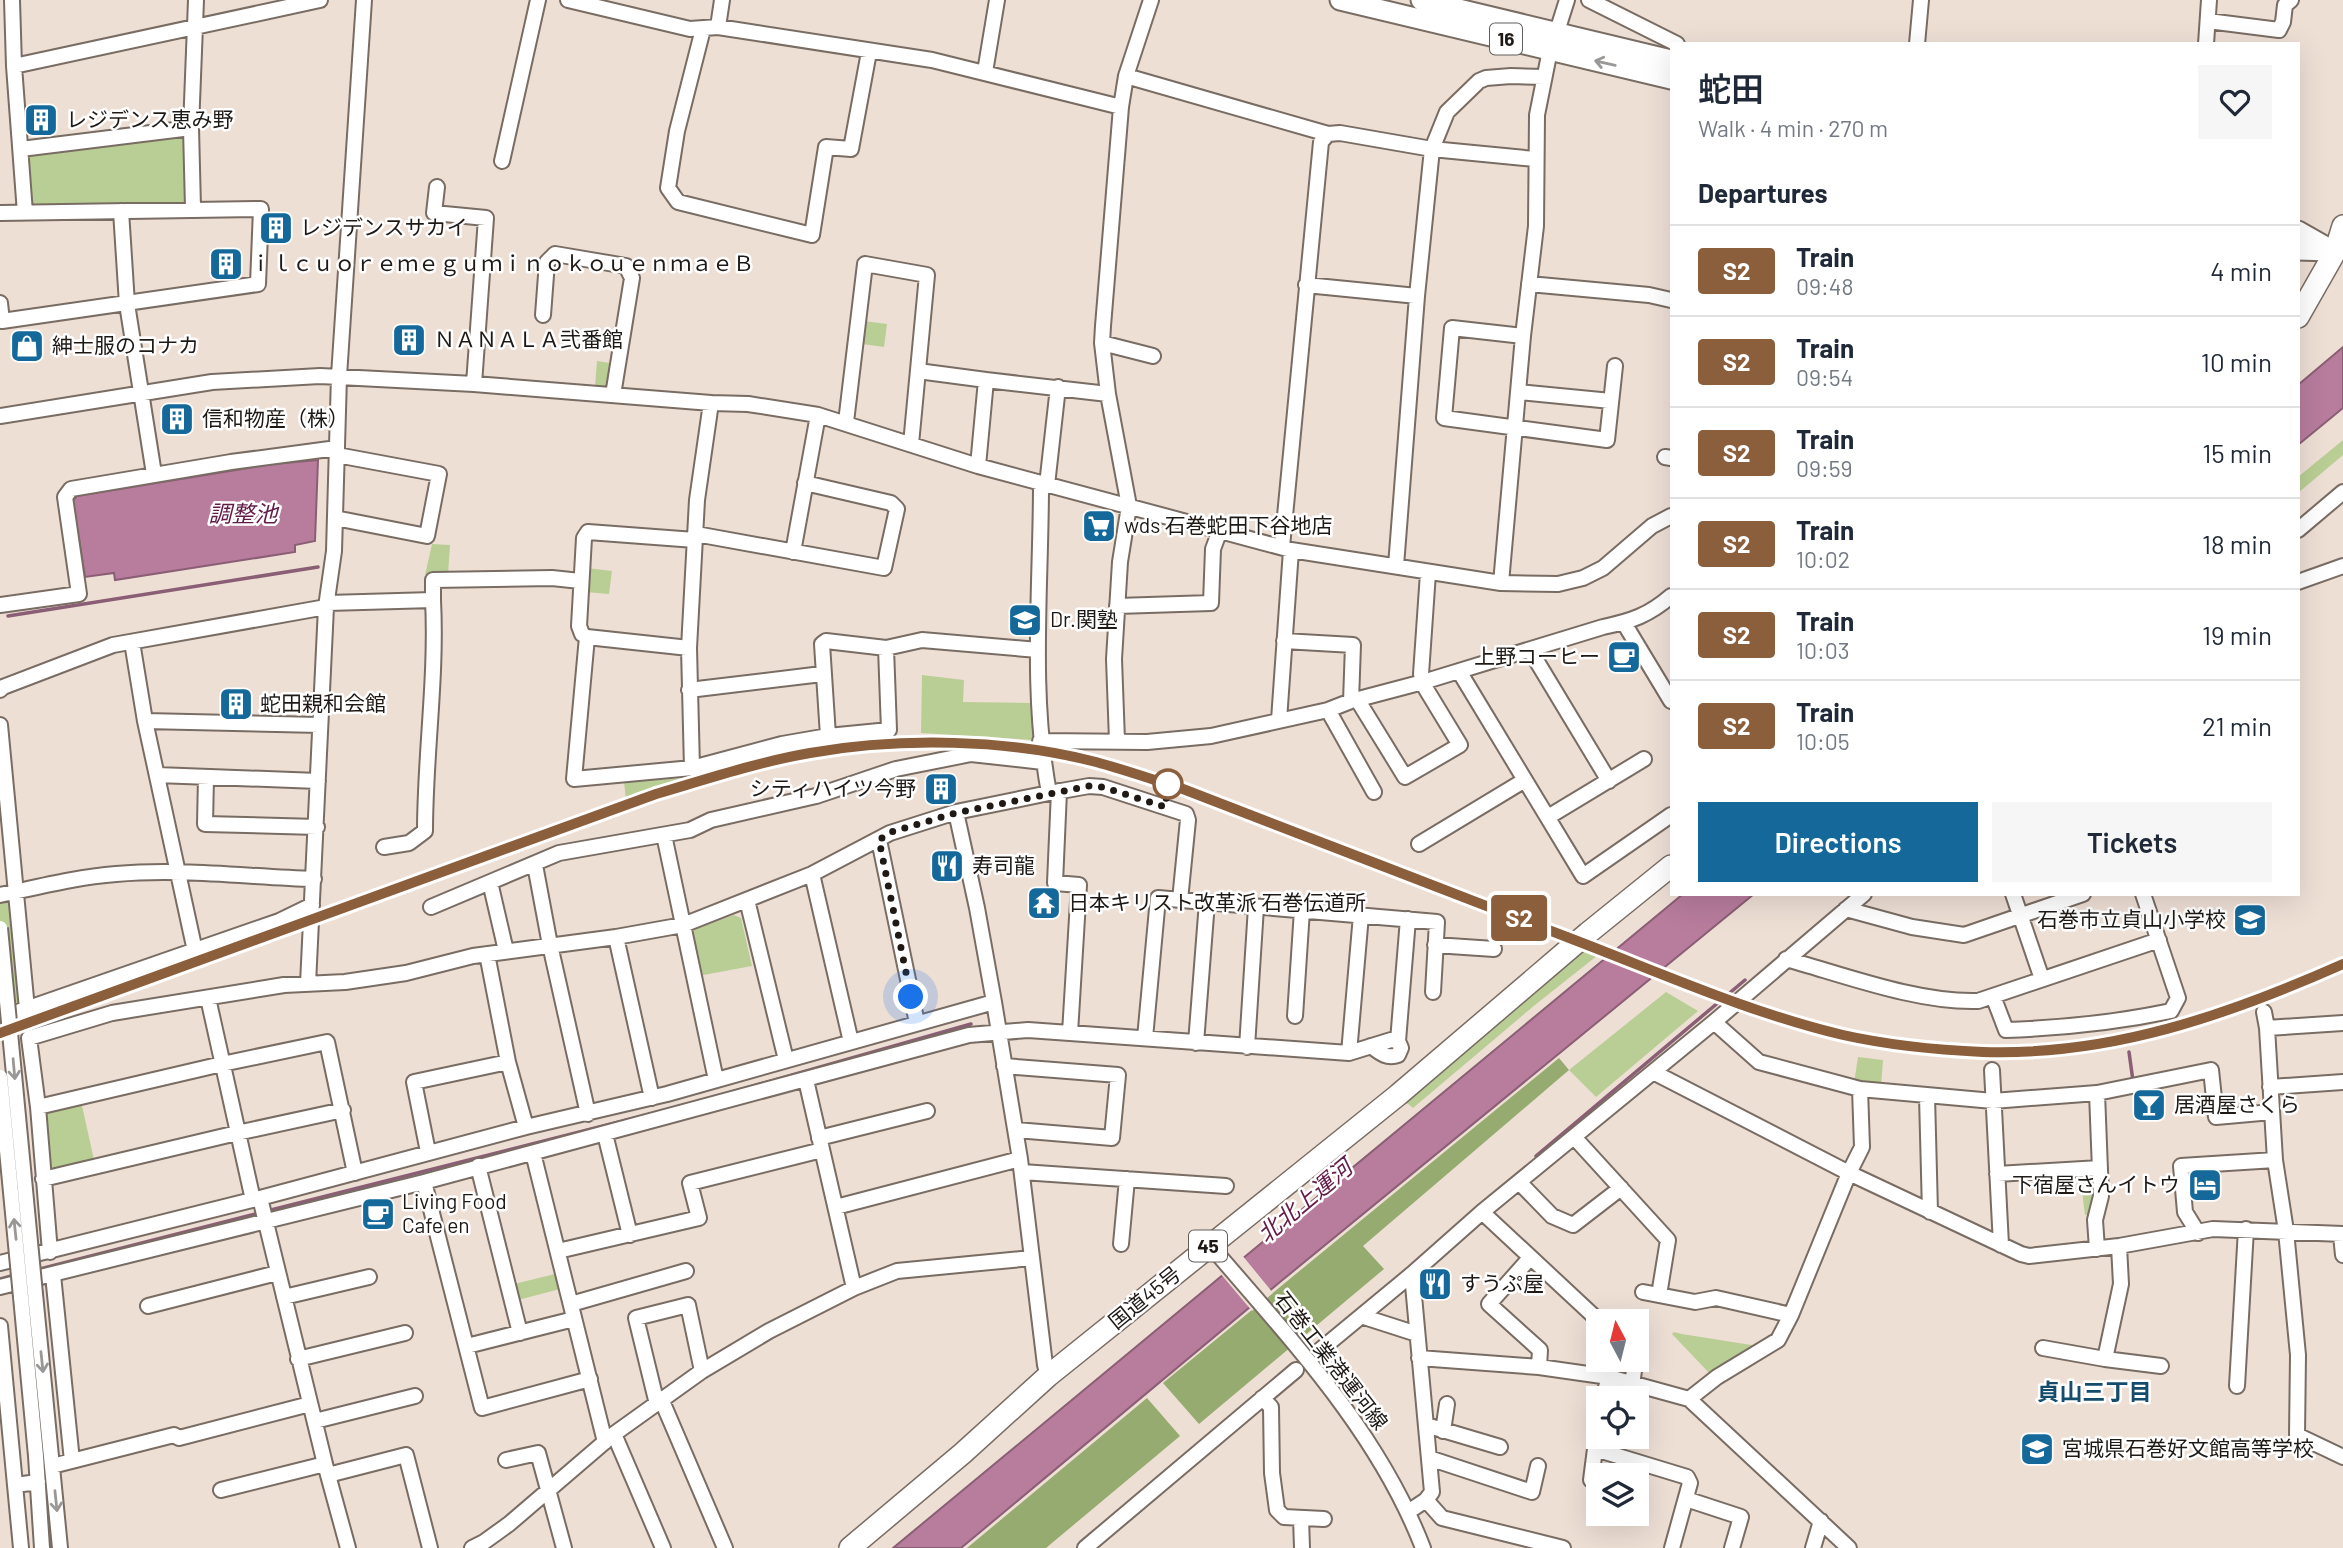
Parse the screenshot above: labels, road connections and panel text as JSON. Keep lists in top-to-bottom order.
{
  "streets": {
    "highway": ["45", "国道45号"],
    "main road": ["16"],
    "street": ["石巻工業港運河線"]
  },
  "crossings": [
    ["国道45号", "石巻工業港運河線"]
  ],
  "districts": ["貞山三丁目"],
  "water": ["調整池", "北北上運河"],
  "places": {
    "building": [
      "レジデンス恵み野",
      "レジデンスサカイ",
      "ｉｌｃｕｏｒｅｍｅｇｕｍｉｎｏｋｏｕｅｎｍａｅＢ",
      "ＮＡＮＡＬＡ弐番館",
      "信和物産（株）",
      "蛇田親和会館",
      "シティハイツ今野"
    ],
    "shop": ["紳士服のコナカ"],
    "supermarket": ["wds 石巻蛇田下谷地店"],
    "school or university": ["Dr.関塾", "石巻市立貞山小学校", "宮城県石巻好文館高等学校"],
    "cafe": ["上野コーヒー", "Living Food Cafe en"],
    "restaurant": ["寿司龍", "すうぷ屋"],
    "temple": ["日本キリスト改革派 石巻伝道所"],
    "bar": ["居酒屋さくら"],
    "hotel": ["下宿屋さんイトウ"]
  },
  "north": "top",
  "page": {
    "on_map": "S2",
    "heading": [
      ["蛇田", "Walk · 4 min · 270 m"],
      "Departures"
    ],
    "list": [
      {
        "mark": "S2",
        "name": "Train",
        "note": "09:48",
        "value": "4 min"
      },
      {
        "mark": "S2",
        "name": "Train",
        "note": "09:54",
        "value": "10 min"
      },
      {
        "mark": "S2",
        "name": "Train",
        "note": "09:59",
        "value": "15 min"
      },
      {
        "mark": "S2",
        "name": "Train",
        "note": "10:02",
        "value": "18 min"
      },
      {
        "mark": "S2",
        "name": "Train",
        "note": "10:03",
        "value": "19 min"
      },
      {
        "mark": "S2",
        "name": "Train",
        "note": "10:05",
        "value": "21 min"
      }
    ],
    "buttons": ["Directions", "Tickets"]
  }
}
